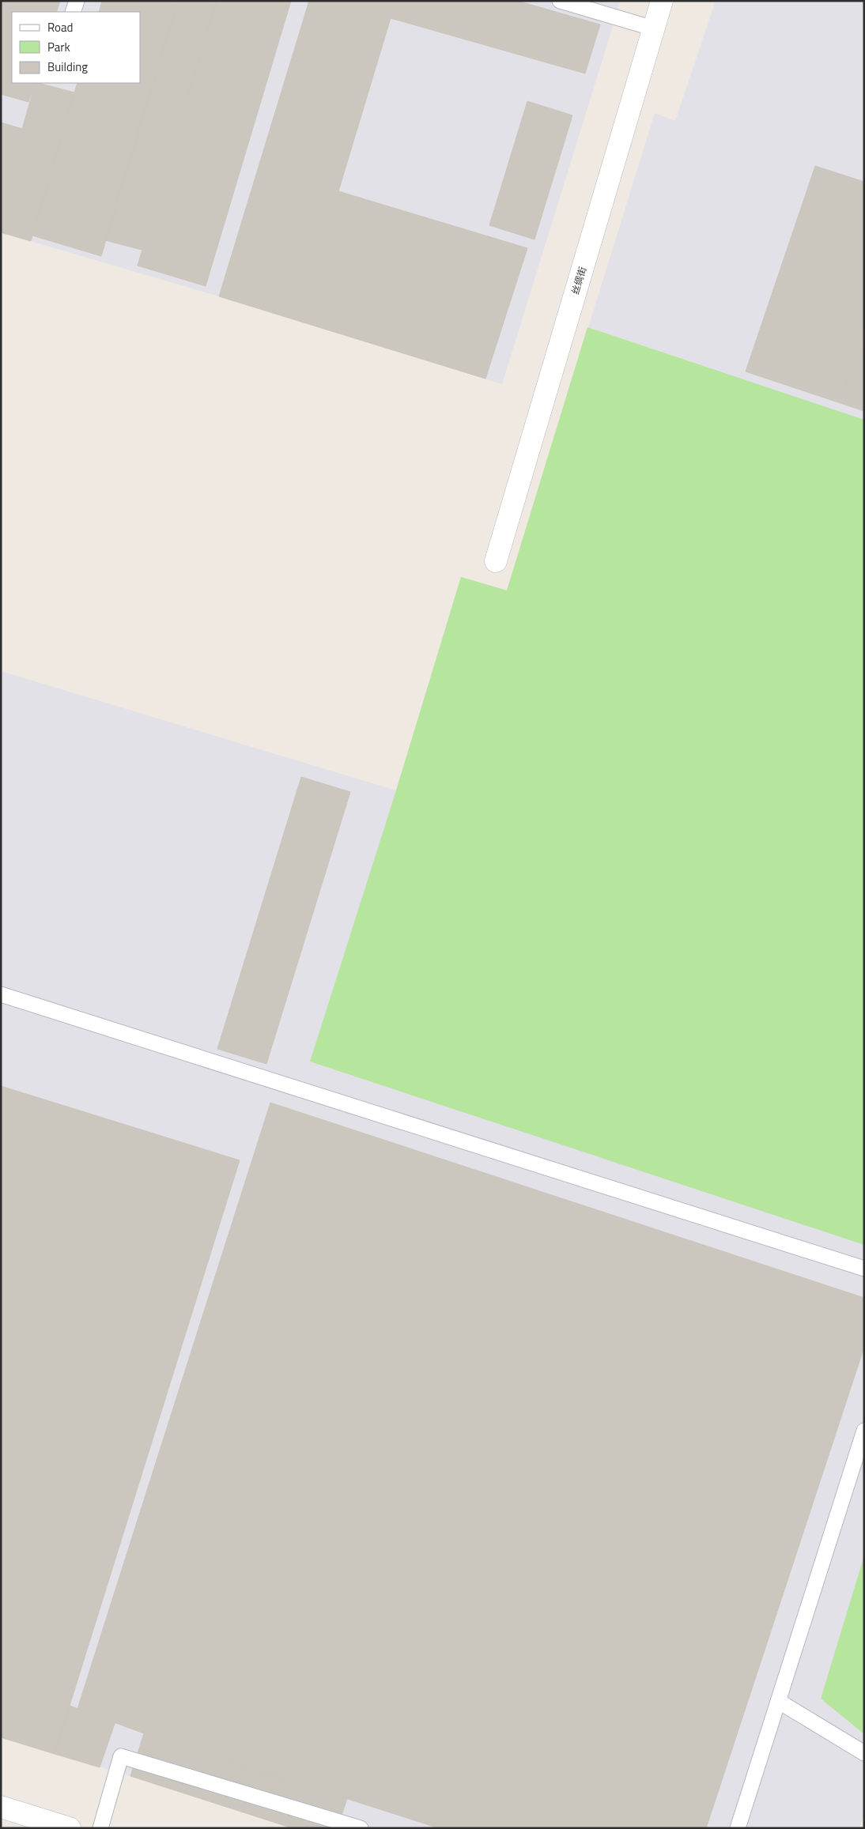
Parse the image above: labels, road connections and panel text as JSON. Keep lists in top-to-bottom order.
{
  "streets": {
    "street": ["丝绸街"]
  },
  "legend": ["Road", "Park", "Building"]
}
